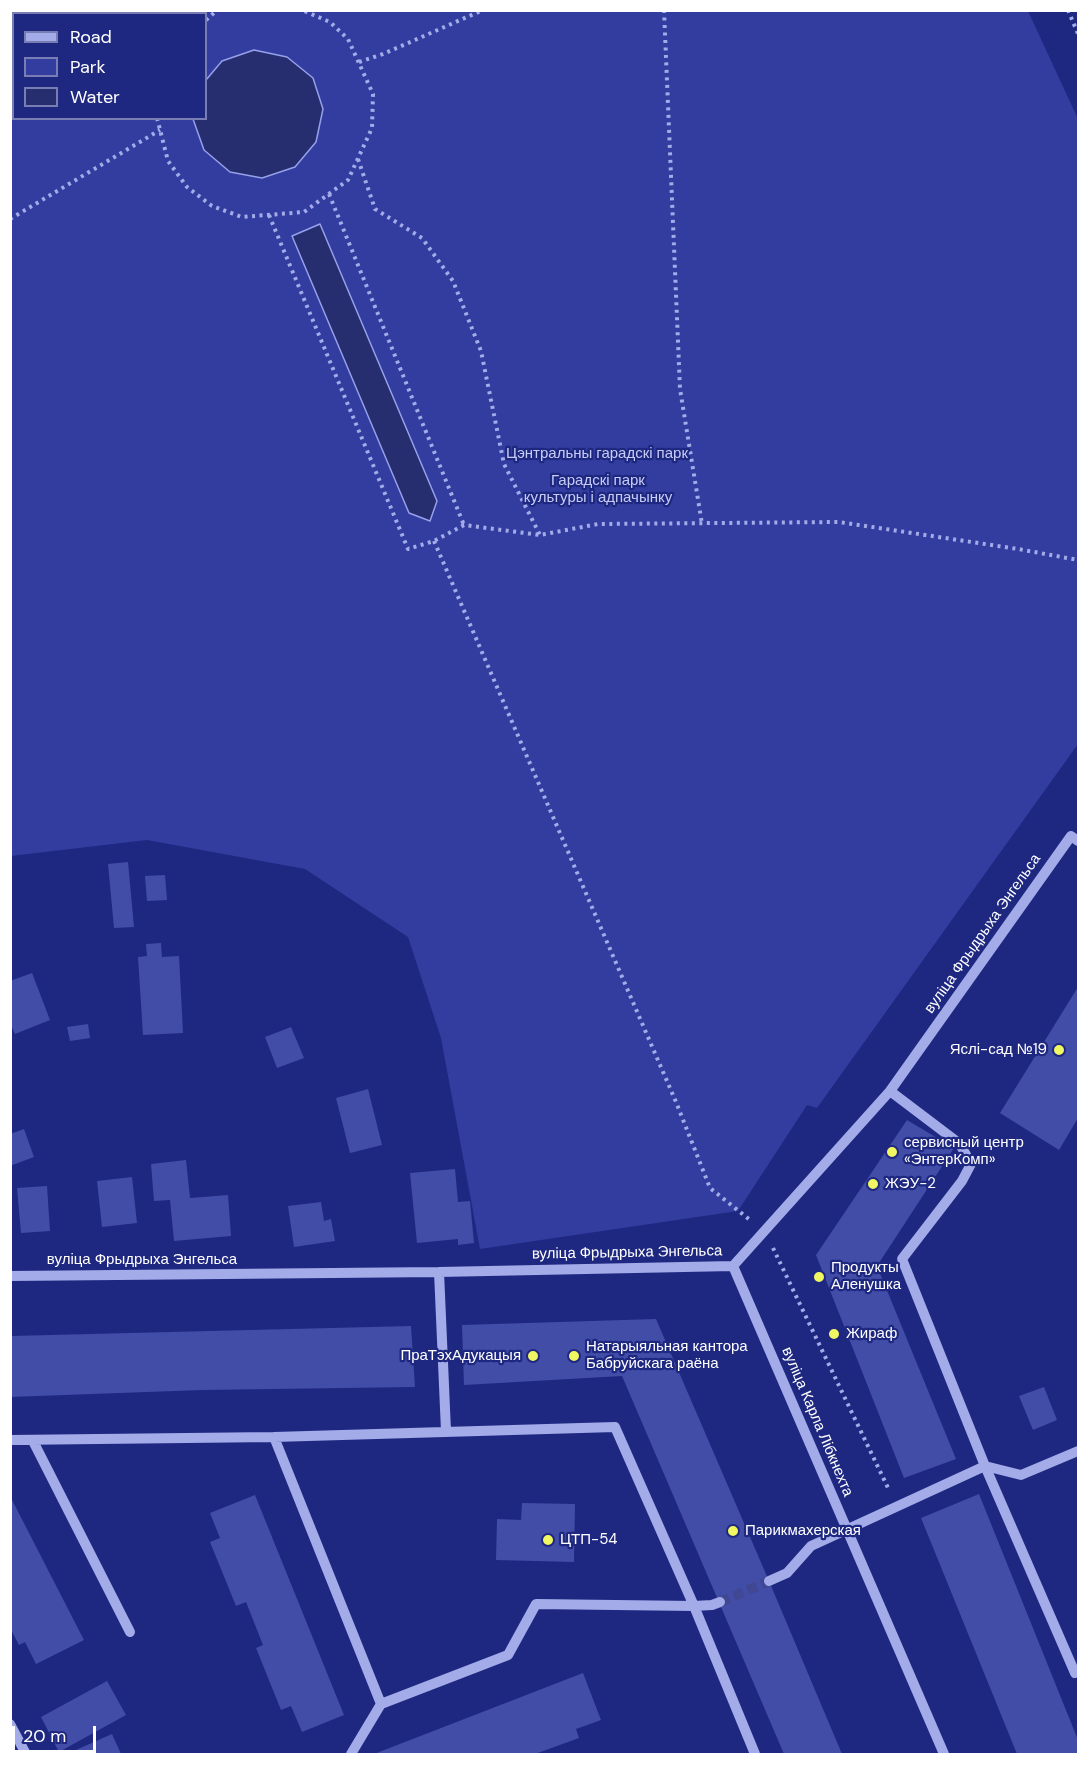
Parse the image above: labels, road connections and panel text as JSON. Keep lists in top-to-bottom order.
{
  "streets": {
    "street": ["вуліца Фрыдрыха Энгельса", "вуліца Карла Лібкнехта"]
  },
  "crossings": [
    ["вуліца Фрыдрыха Энгельса", "вуліца Карла Лібкнехта"]
  ],
  "parks": ["Цэнтральны гарадскі парк", "Гарадскі парк культуры і адпачынку"],
  "places": [
    "Яслі-сад №19",
    "сервисный центр «ЭнтерКомп»",
    "ЖЭУ-2",
    "Продукты Аленушка",
    "Жираф",
    "ПраТэхАдукацыя",
    "Натарыяльная кантора Бабруйскага раёна",
    "Парикмахерская",
    "ЦТП-54"
  ],
  "legend": ["Road", "Park", "Water"],
  "scale_bar": "20 m"
}
